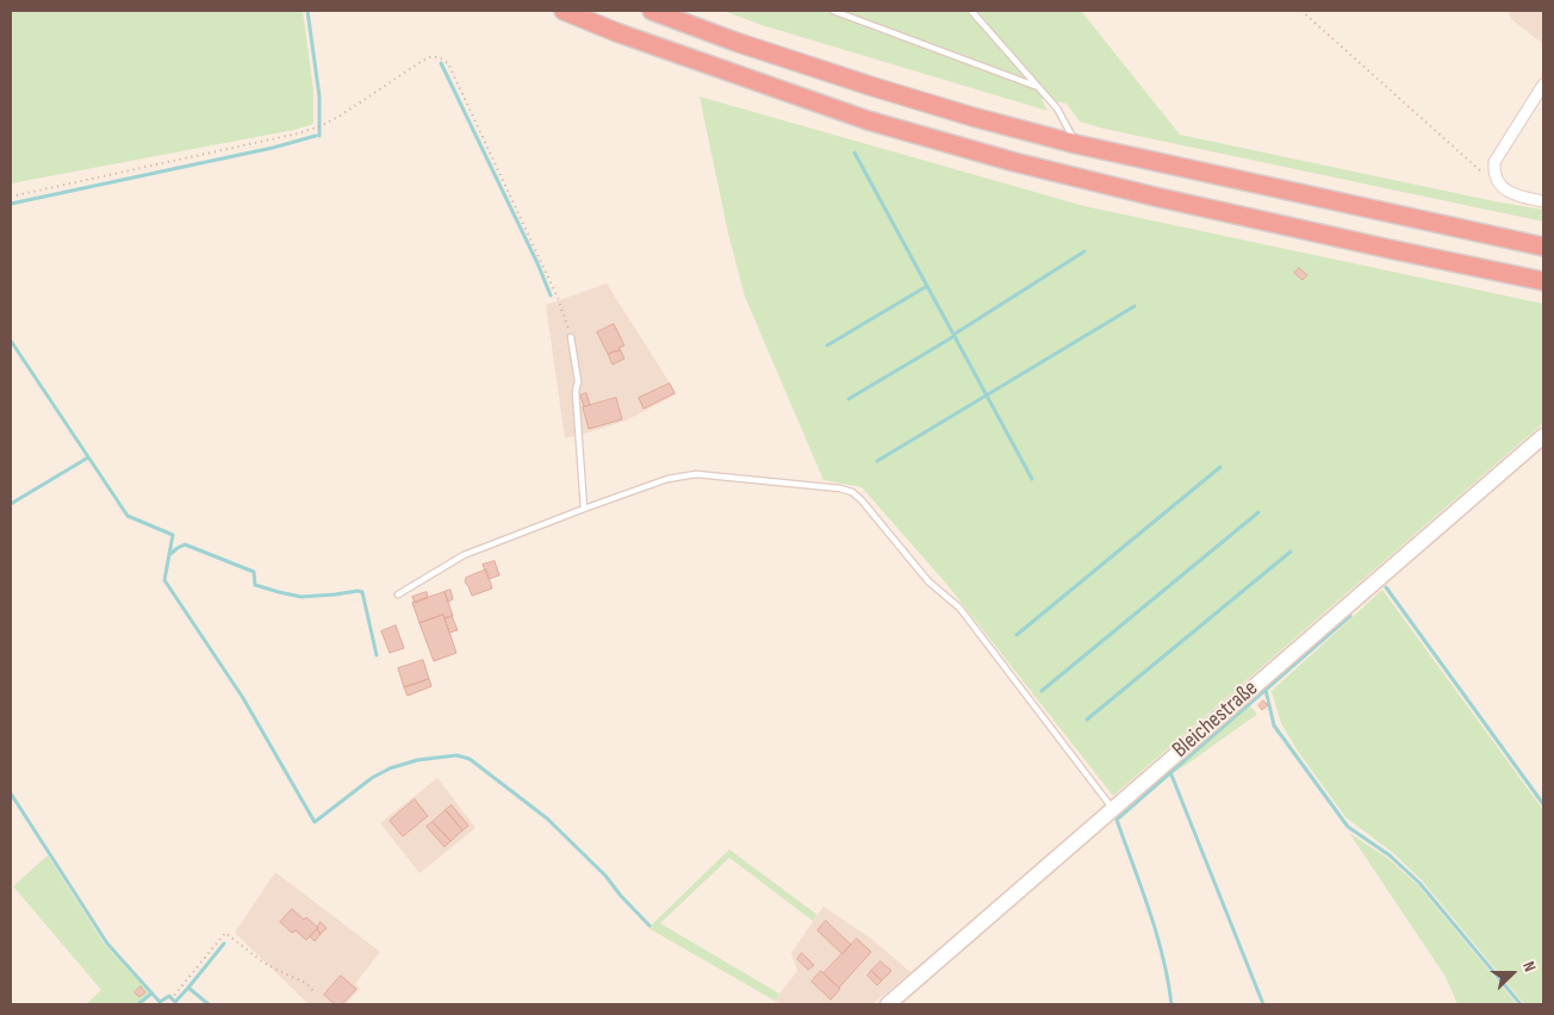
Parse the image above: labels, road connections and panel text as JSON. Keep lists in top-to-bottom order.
{
  "streets": {
    "street": ["Bleichestraße"]
  },
  "north": "right"
}
